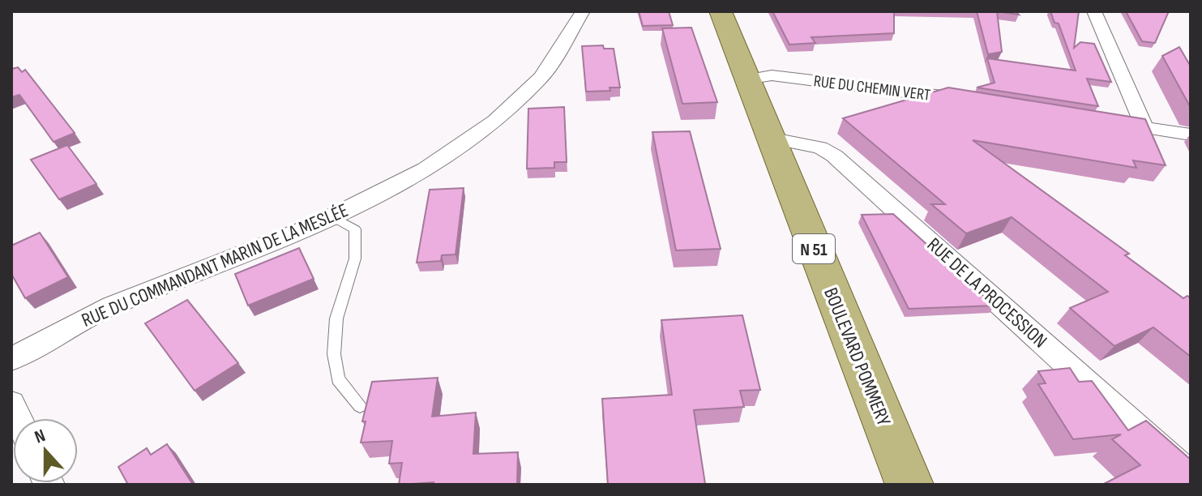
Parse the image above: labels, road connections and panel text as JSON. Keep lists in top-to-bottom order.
{
  "streets": {
    "main road": ["N 51", "BOULEVARD POMMERY"],
    "street": ["RUE DU CHEMIN VERT", "RUE DU COMMANDANT MARIN DE LA MESLÉE", "RUE DE LA PROCESSION"]
  },
  "crossings": [
    ["RUE DU CHEMIN VERT", "BOULEVARD POMMERY"],
    ["RUE DE LA PROCESSION", "BOULEVARD POMMERY"]
  ],
  "north": "top"
}
